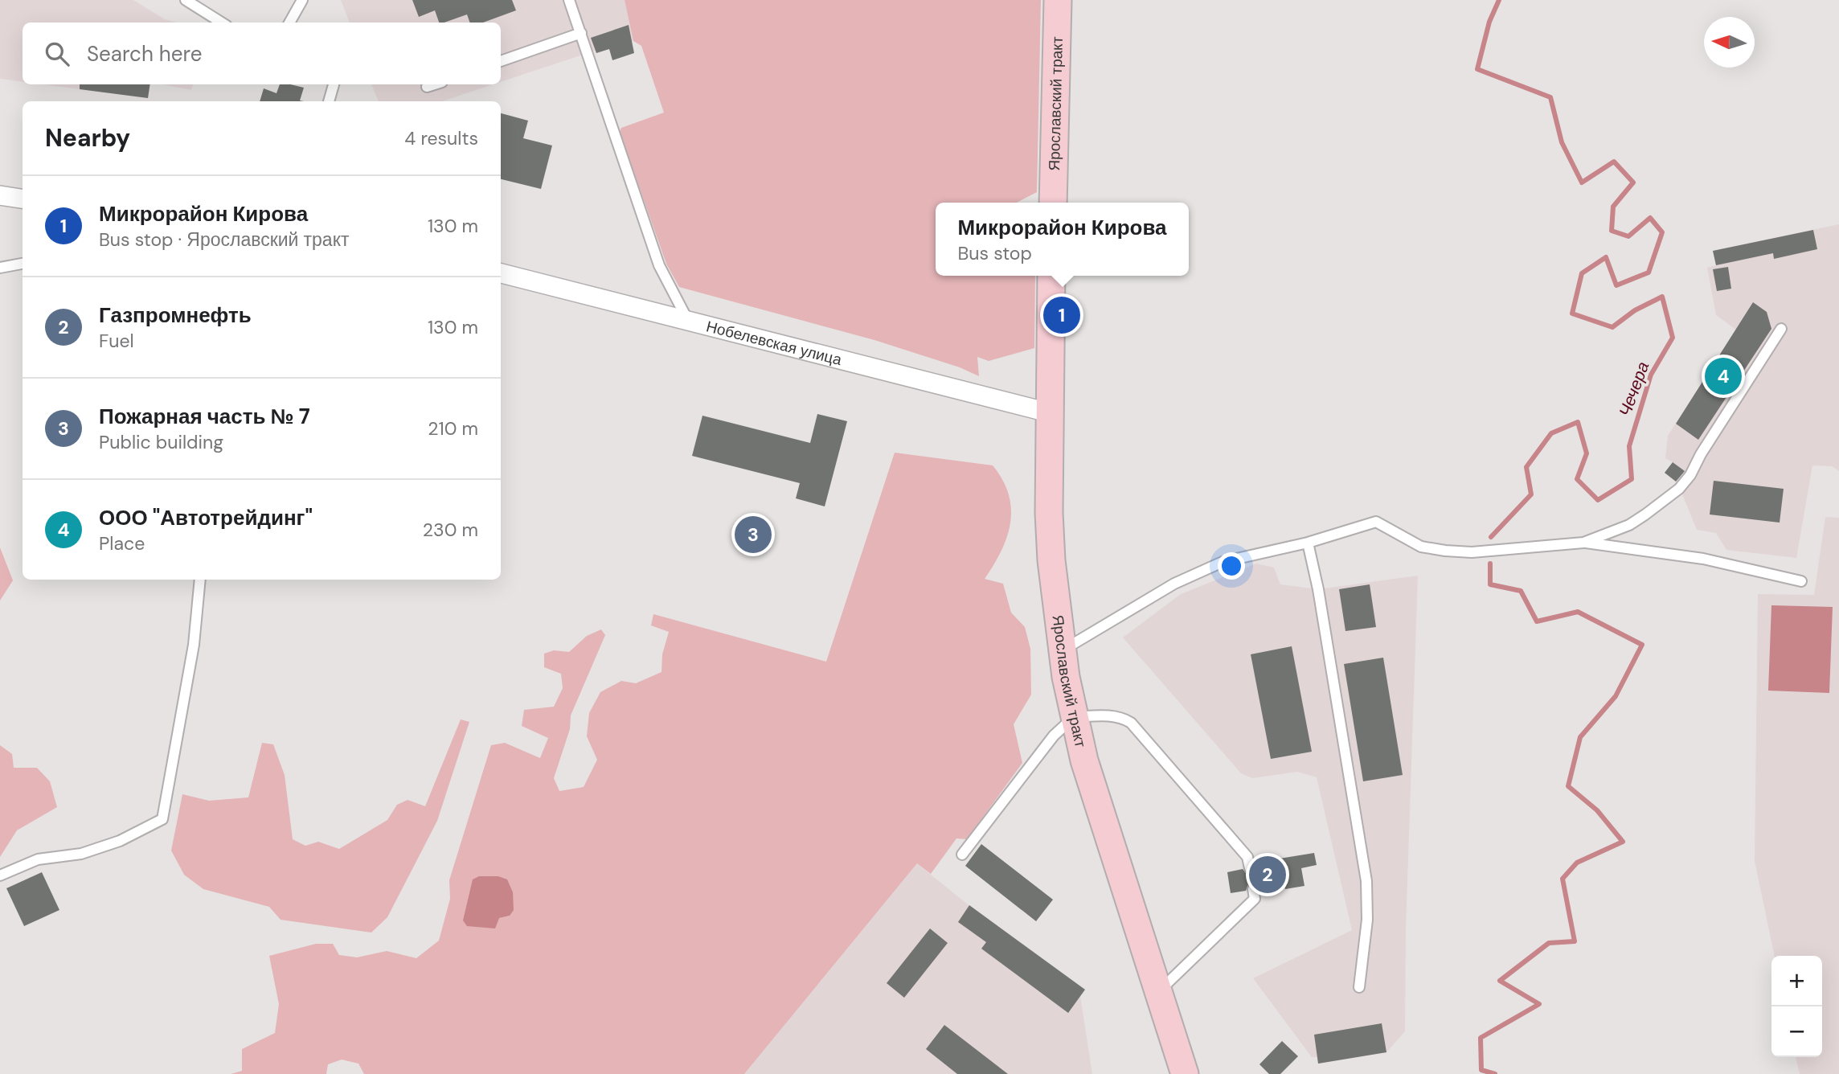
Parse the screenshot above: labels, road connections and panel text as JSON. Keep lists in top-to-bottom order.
{
  "streets": {
    "street": ["Ярославский тракт", "Нобелевская улица"]
  },
  "crossings": [
    ["Ярославский тракт", "Нобелевская улица"]
  ],
  "water": ["Чечера"],
  "north": "left",
  "page": {
    "search": "Search here",
    "heading": ["Nearby", "4 results"],
    "list": [
      {
        "mark": "1",
        "name": "Микрорайон Кирова",
        "note": "Bus stop · Ярославский тракт",
        "value": "130 m"
      },
      {
        "mark": "2",
        "name": "Газпромнефть",
        "note": "Fuel",
        "value": "130 m"
      },
      {
        "mark": "3",
        "name": "Пожарная часть № 7",
        "note": "Public building",
        "value": "210 m"
      },
      {
        "mark": "4",
        "name": "ООО \"Автотрейдинг\"",
        "note": "Place",
        "value": "230 m"
      }
    ],
    "popup": ["Микрорайон Кирова", "Bus stop"],
    "pins": [
      "1",
      "4",
      "3",
      "2"
    ],
    "map_buttons": ["+", "−"]
  }
}
